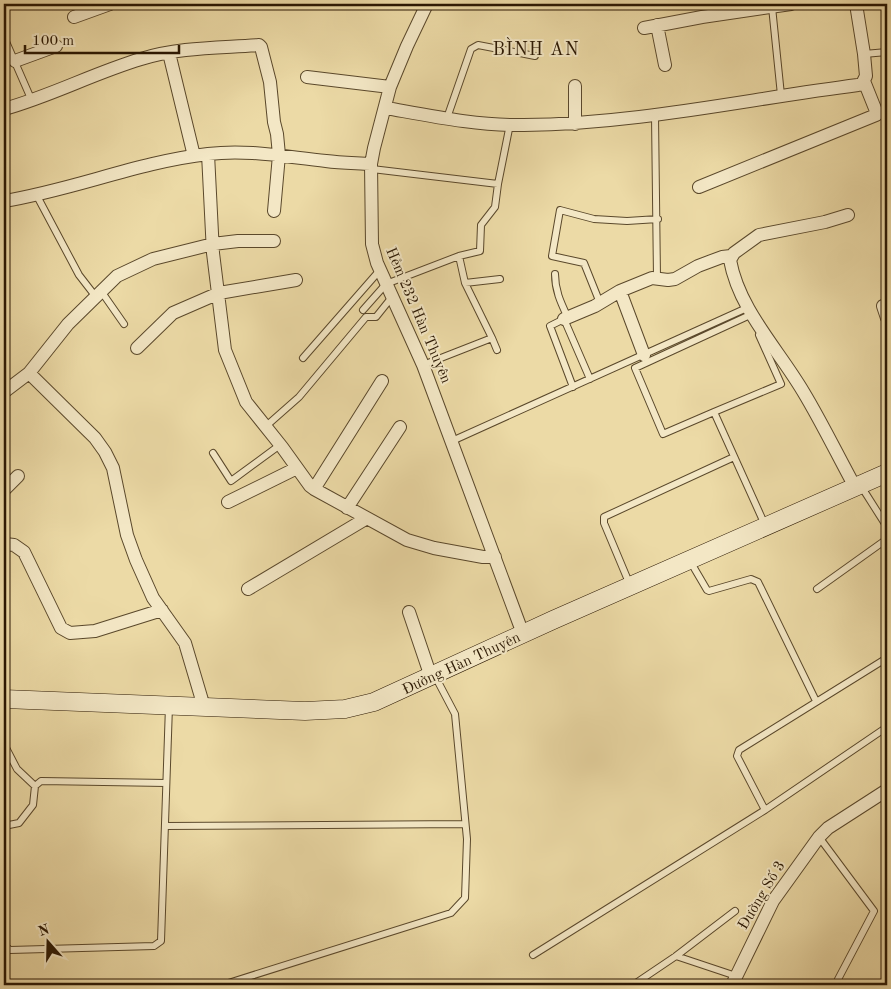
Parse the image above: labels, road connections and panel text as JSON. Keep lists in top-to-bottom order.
{
  "streets": {
    "street": ["Hẻm 232 Hàn Thuyên", "Đường Hàn Thuyên", "Đường Số 3"]
  },
  "crossings": [
    ["Hẻm 232 Hàn Thuyên", "Đường Hàn Thuyên"]
  ],
  "districts": ["BÌNH AN"],
  "scale_bar": "100 m",
  "north": "top"
}
